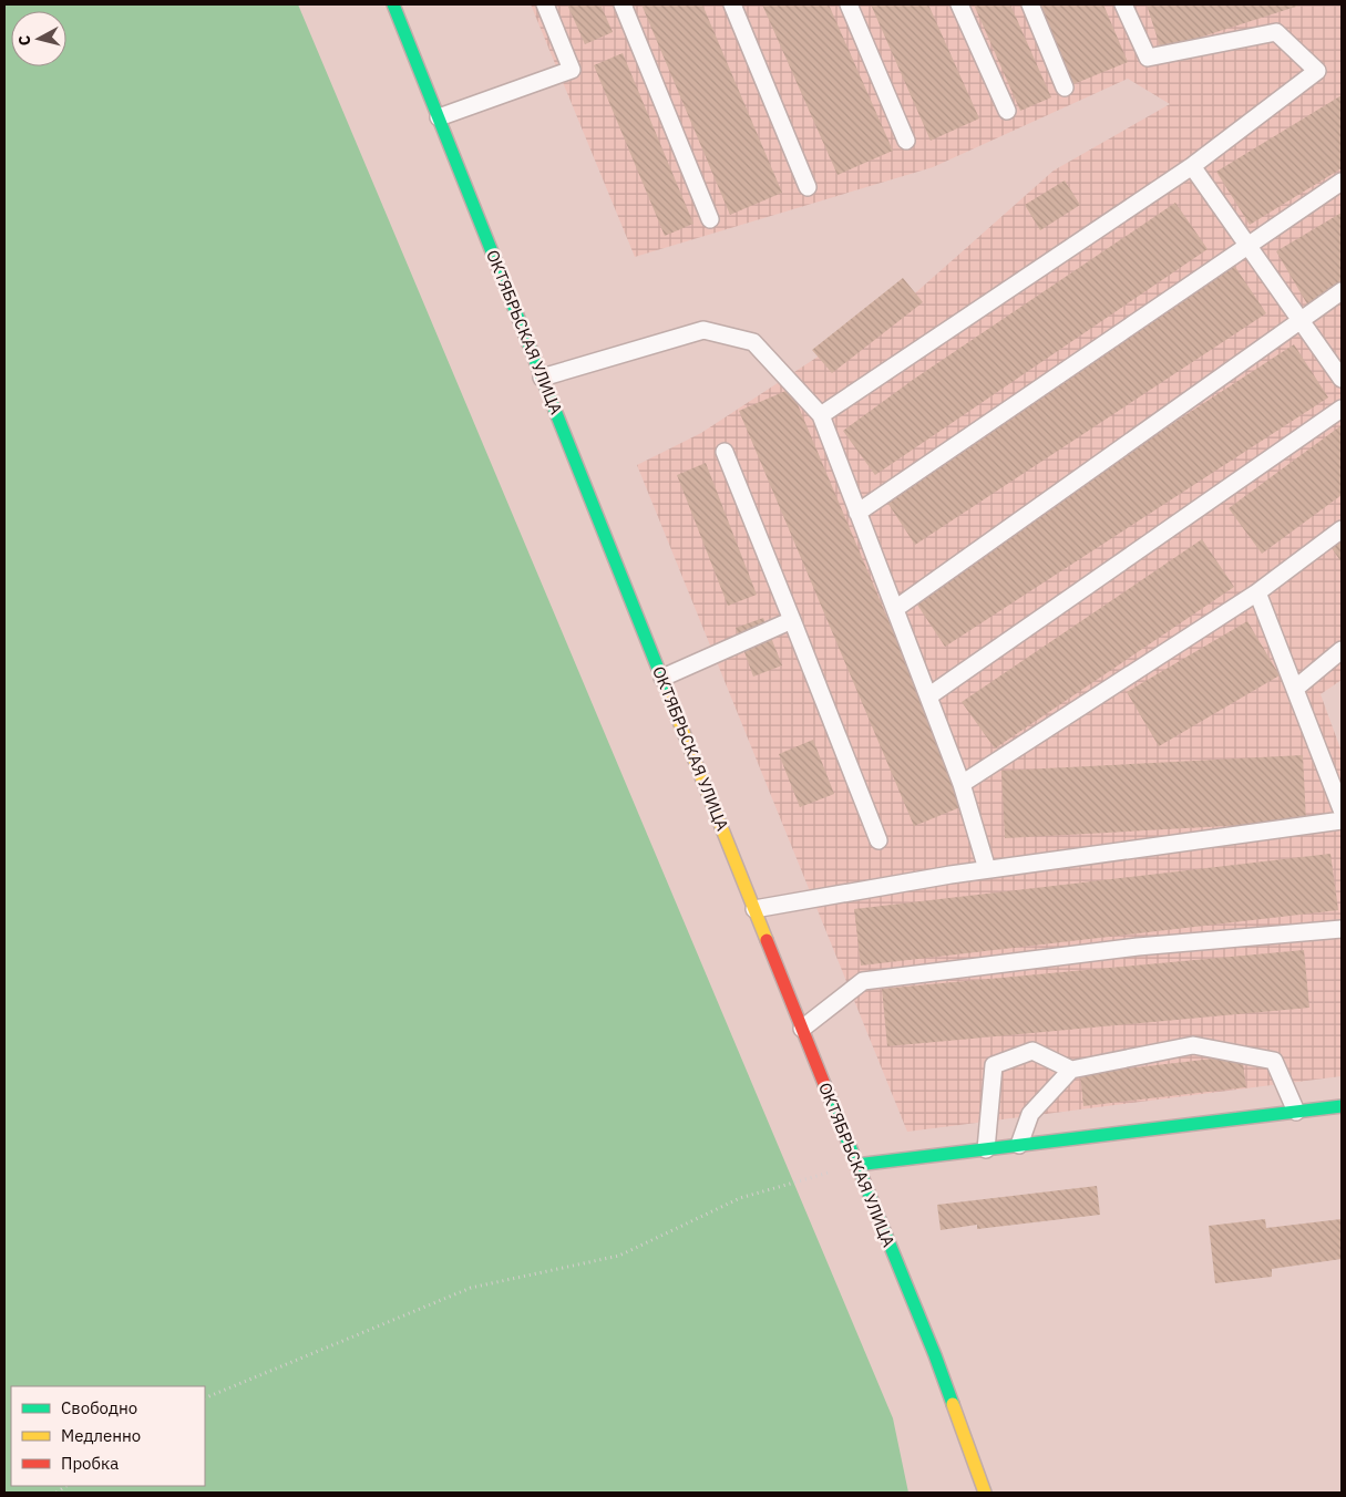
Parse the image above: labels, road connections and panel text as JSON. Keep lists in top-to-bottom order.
{
  "streets": {
    "main road": ["ОКТЯБРЬСКАЯ УЛИЦА"]
  },
  "legend": ["Свободно", "Медленно", "Пробка"],
  "north": "left"
}
